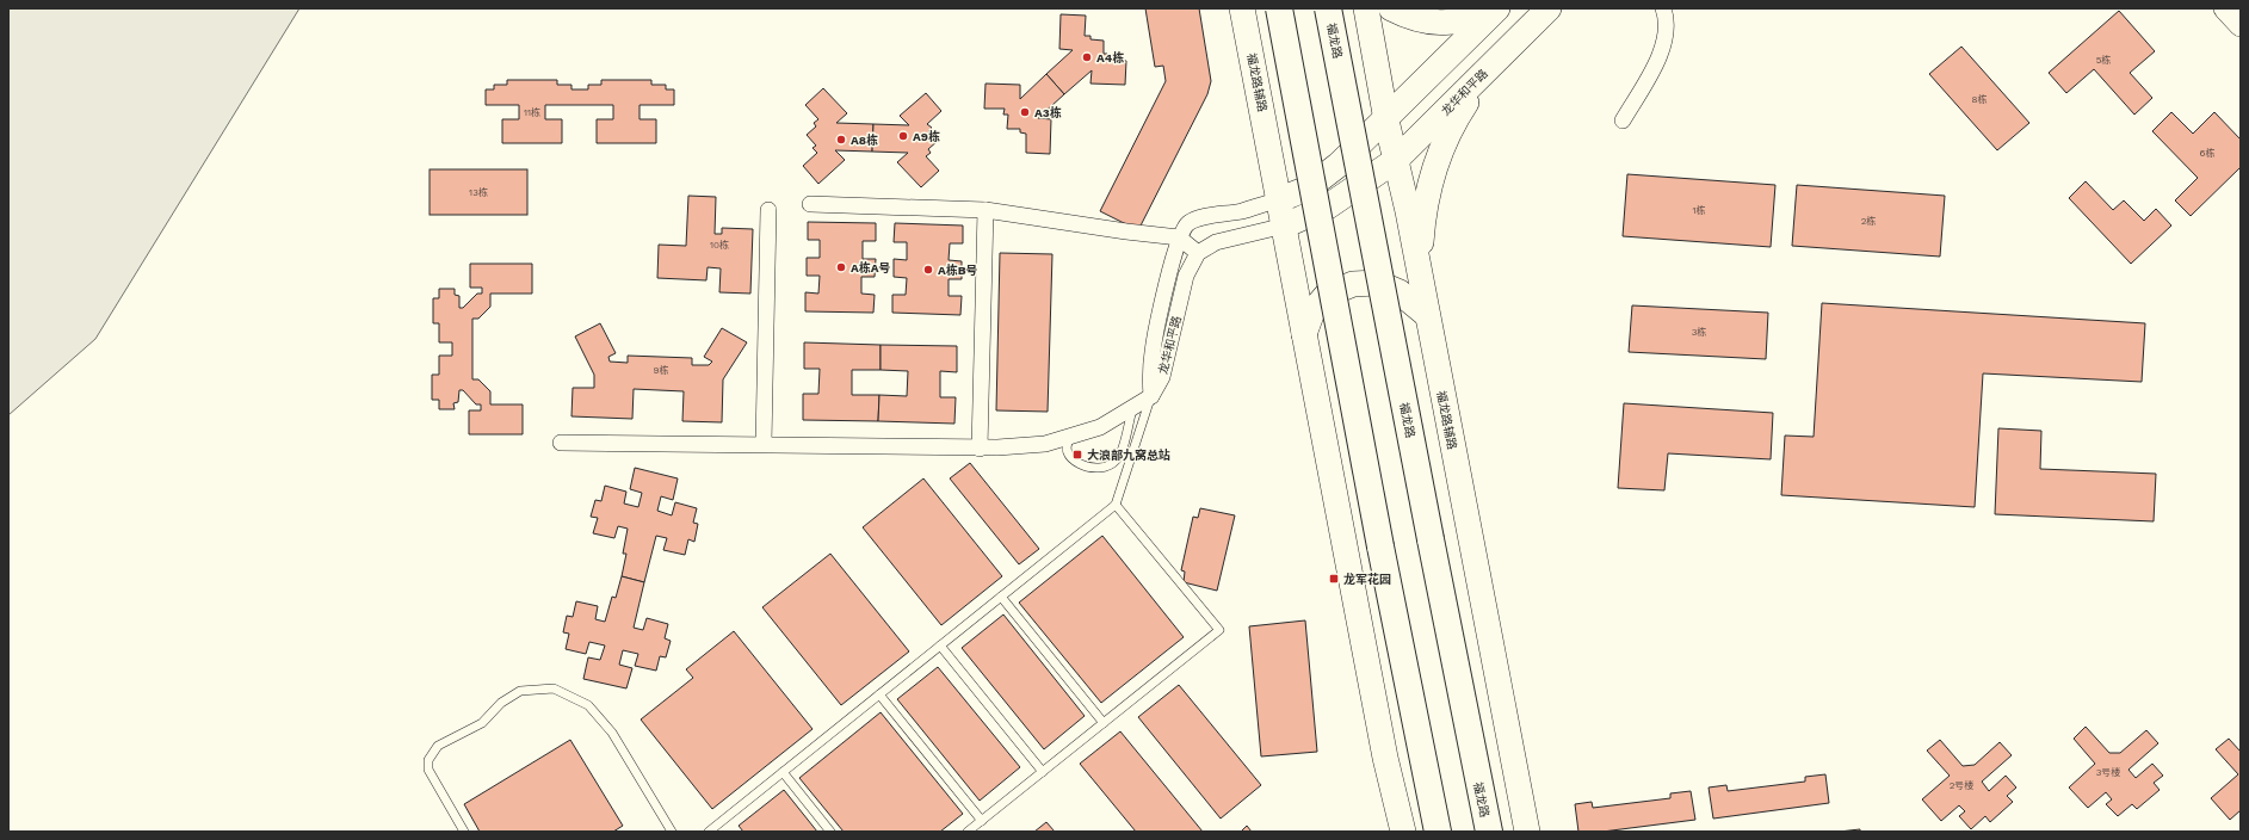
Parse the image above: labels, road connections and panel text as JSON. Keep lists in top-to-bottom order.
{
  "streets": {
    "highway": ["福龙路"],
    "main road": ["福龙路辅路", "龙华和平路"]
  },
  "crossings": [
    ["福龙路辅路", "龙华和平路"]
  ],
  "places": {
    "other": [
      "A4栋",
      "A3栋",
      "A9栋",
      "A8栋",
      "A栋A号",
      "A栋B号"
    ],
    "transit": ["大浪部九窝总站", "龙军花园"]
  },
  "house_numbers": [
    "5栋",
    "8栋",
    "11栋",
    "6栋",
    "13栋",
    "1栋",
    "2栋",
    "10栋",
    "3栋",
    "9栋",
    "3号楼",
    "2号楼"
  ]
}
